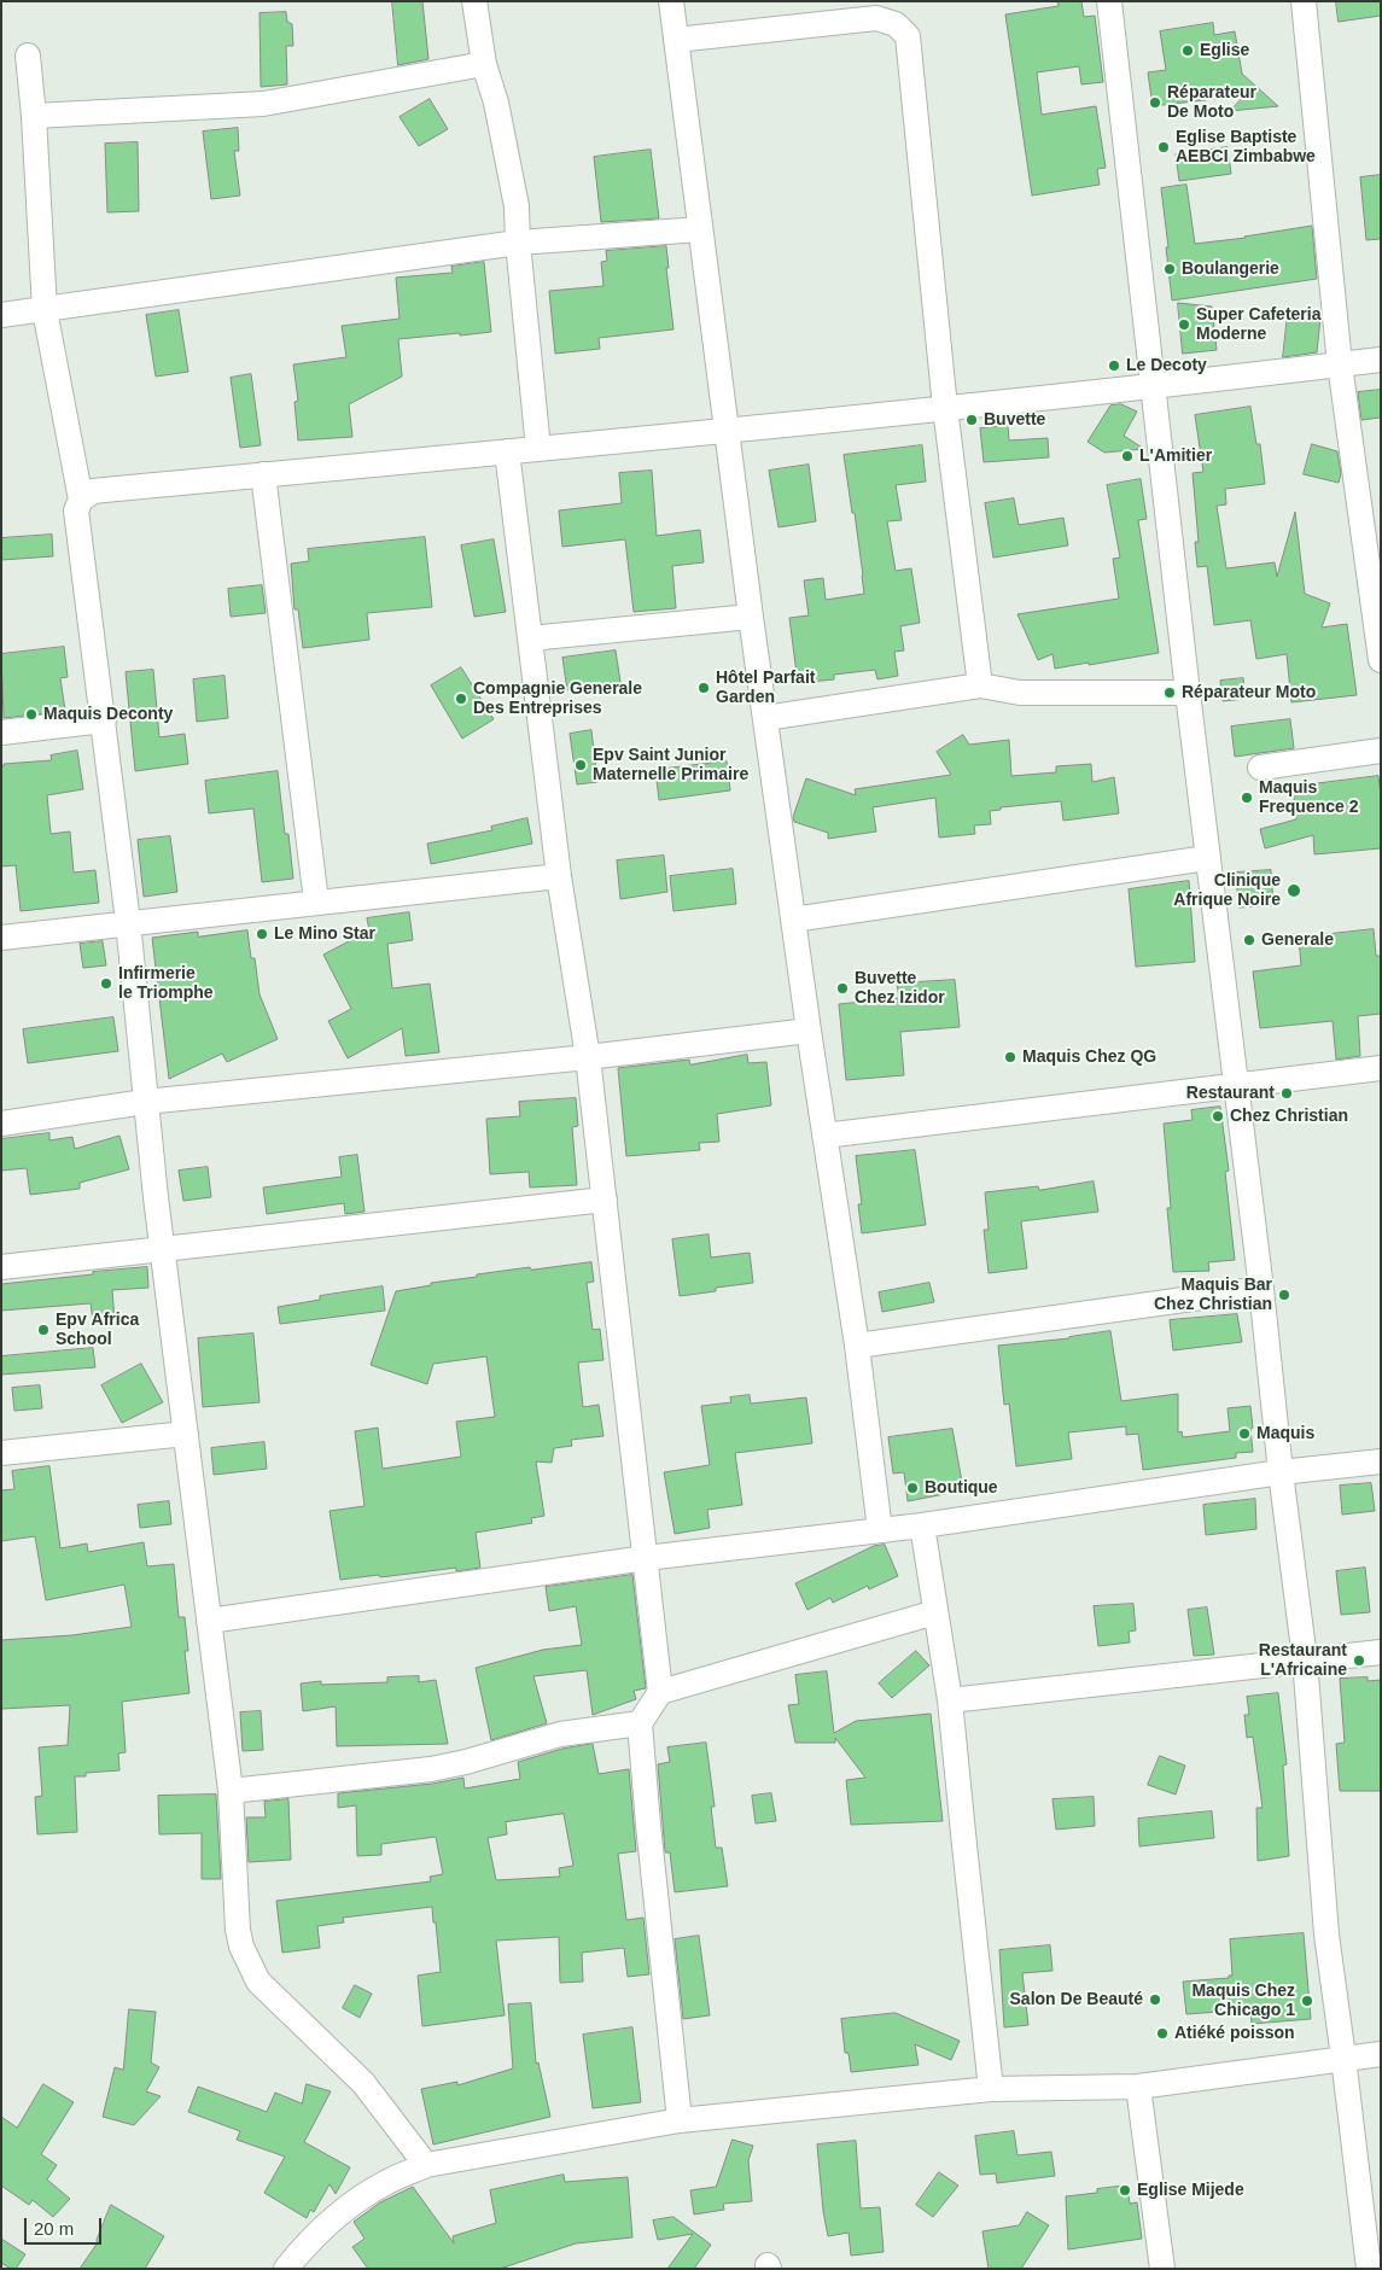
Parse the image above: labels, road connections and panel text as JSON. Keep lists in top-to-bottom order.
{
  "places": [
    "Eglise",
    "Réparateur De Moto",
    "Eglise Baptiste AEBCI Zimbabwe",
    "Boulangerie",
    "Super Cafeteria Moderne",
    "Le Decoty",
    "Buvette",
    "L'Amitier",
    "Hôtel Parfait Garden",
    "Réparateur Moto",
    "Compagnie Generale Des Entreprises",
    "Maquis Deconty",
    "Epv Saint Junior Maternelle Primaire",
    "Maquis Frequence 2",
    "Clinique Afrique Noire",
    "Le Mino Star",
    "Generale",
    "Infirmerie le Triomphe",
    "Buvette Chez Izidor",
    "Maquis Chez QG",
    "Restaurant",
    "Chez Christian",
    "Maquis Bar Chez Christian",
    "Epv Africa School",
    "Maquis",
    "Boutique",
    "Restaurant L'Africaine",
    "Salon De Beauté",
    "Maquis Chez Chicago 1",
    "Atiéké poisson",
    "Eglise Mijede"
  ],
  "scale_bar": "20 m"
}
